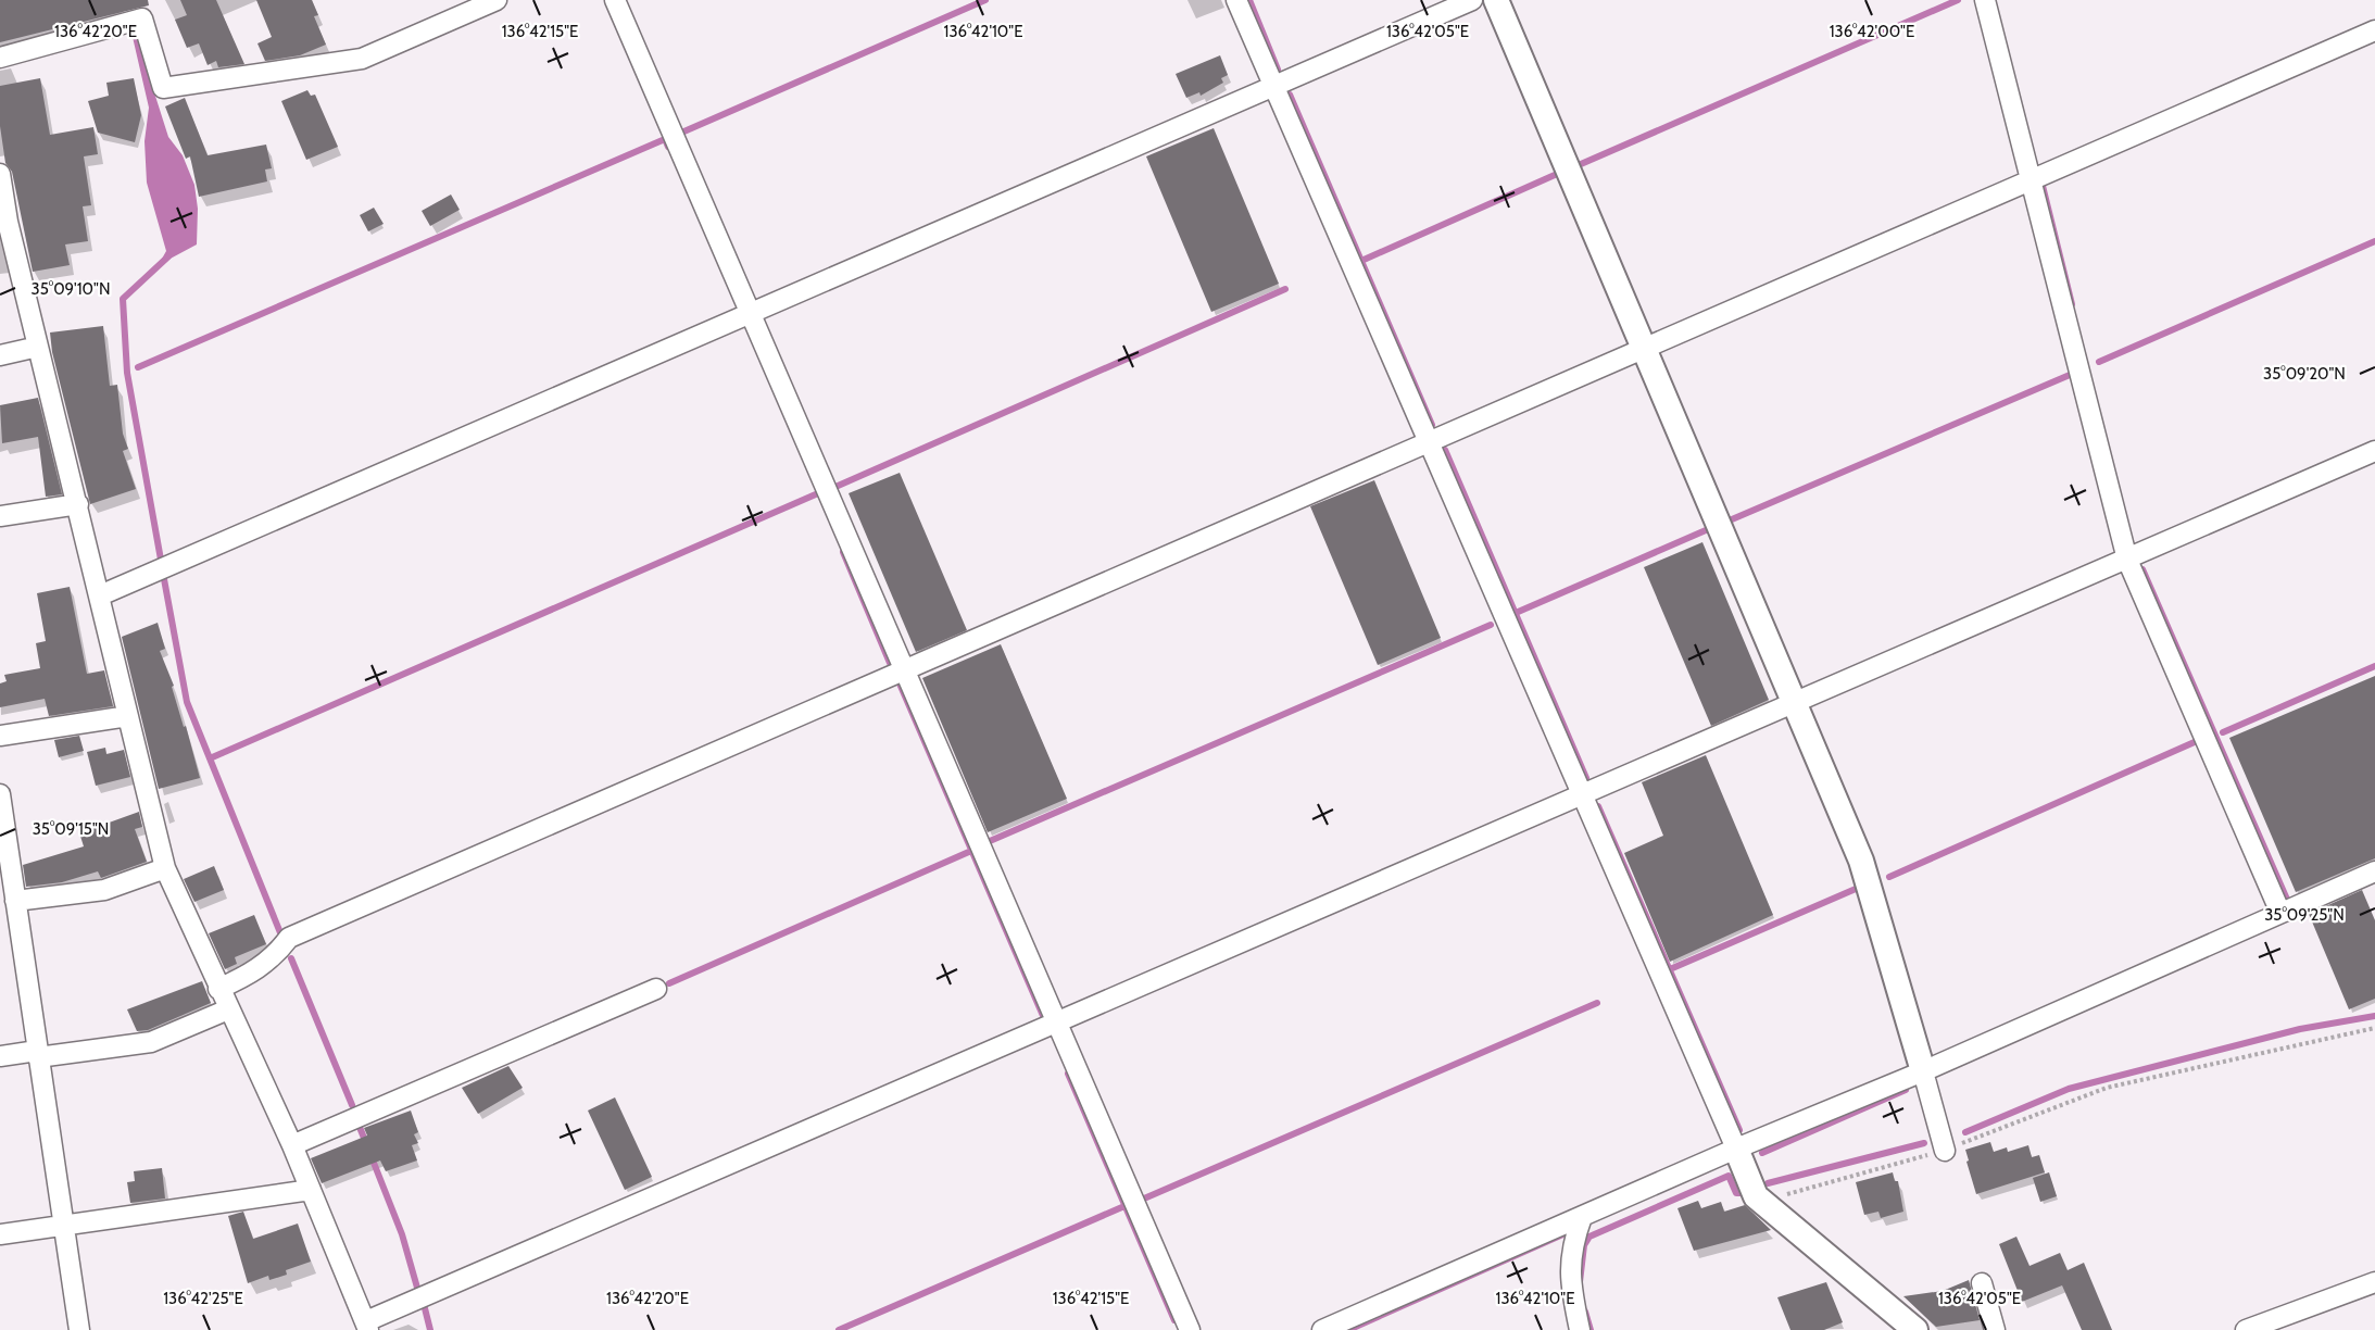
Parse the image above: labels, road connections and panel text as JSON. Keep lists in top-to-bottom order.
{
  "coordinates": [
    "136°42'20\"E",
    "136°42'15\"E",
    "136°42'10\"E",
    "136°42'05\"E",
    "136°42'00\"E",
    "35°09'10\"N",
    "35°09'20\"N",
    "35°09'15\"N",
    "35°09'25\"N",
    "136°42'25\"E"
  ]
}
